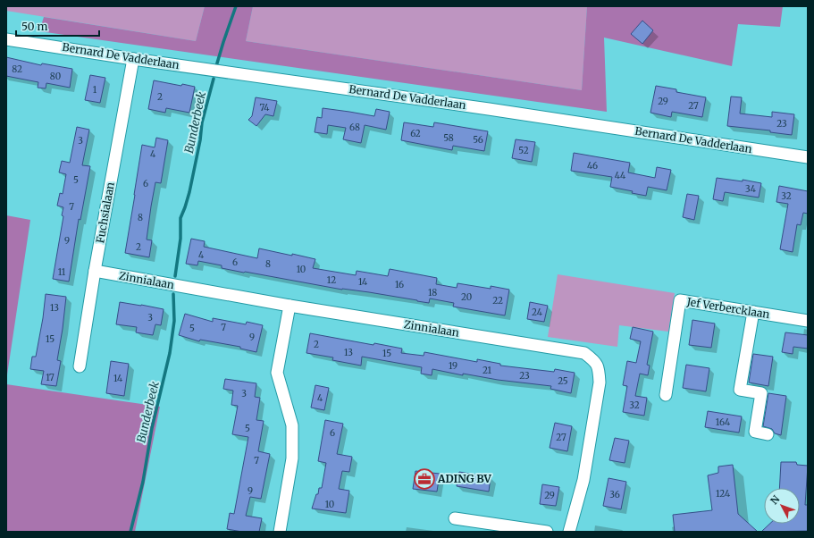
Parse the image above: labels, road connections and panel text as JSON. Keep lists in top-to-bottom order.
{
  "streets": {
    "street": [
      "Bernard De Vadderlaan",
      "Fuchsialaan",
      "Zinnialaan",
      "Jef Verbercklaan"
    ]
  },
  "crossings": [
    ["Bernard De Vadderlaan", "Fuchsialaan"],
    ["Fuchsialaan", "Zinnialaan"]
  ],
  "water": ["Bunderbeek"],
  "places": {
    "office": ["ADING BV"]
  },
  "house_numbers": [
    "82",
    "80",
    "1",
    "2",
    "29",
    "27",
    "74",
    "23",
    "68",
    "62",
    "58",
    "56",
    "3",
    "52",
    "4",
    "46",
    "44",
    "5",
    "6",
    "34",
    "32",
    "7",
    "8",
    "9",
    "2",
    "4",
    "6",
    "8",
    "10",
    "11",
    "12",
    "14",
    "16",
    "18",
    "20",
    "22",
    "13",
    "24",
    "3",
    "7",
    "5",
    "9",
    "15",
    "2",
    "13",
    "15",
    "19",
    "21",
    "23",
    "17",
    "14",
    "25",
    "3",
    "4",
    "32",
    "164",
    "5",
    "6",
    "27",
    "7",
    "9",
    "124",
    "36",
    "29",
    "10"
  ],
  "scale_bar": "50 m",
  "north": "top left"
}
